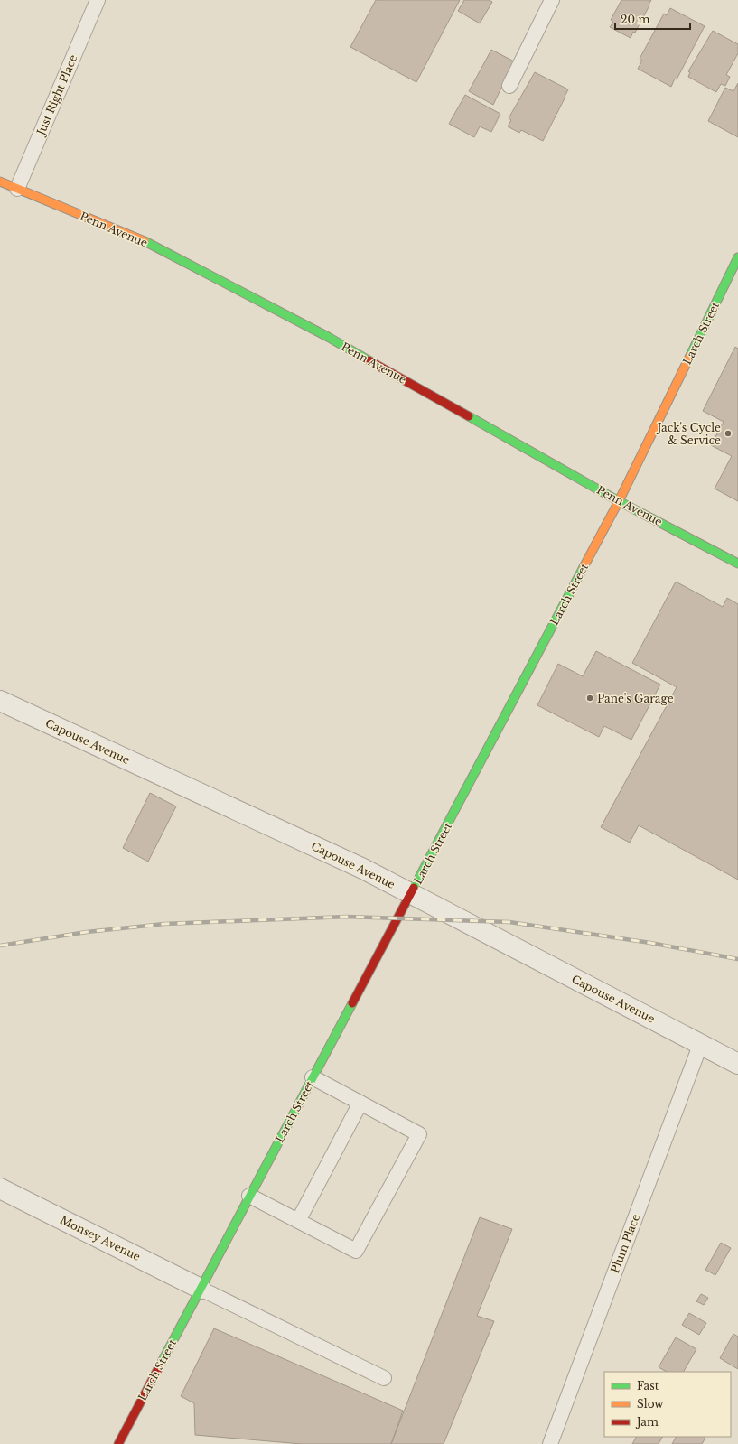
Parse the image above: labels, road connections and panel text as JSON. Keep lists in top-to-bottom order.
{
  "streets": {
    "street": [
      "Penn Avenue",
      "Larch Street",
      "Capouse Avenue",
      "Monsey Avenue"
    ],
    "lane": ["Just Right Place", "Plum Place"]
  },
  "crossings": [
    ["Just Right Place", "Penn Avenue"],
    ["Penn Avenue", "Larch Street"],
    ["Larch Street", "Capouse Avenue"],
    ["Larch Street", "Monsey Avenue"],
    ["Capouse Avenue", "Plum Place"]
  ],
  "places": ["Jack's Cycle & Service", "Pane's Garage"],
  "legend": ["Fast", "Slow", "Jam"],
  "scale_bar": "20 m"
}
